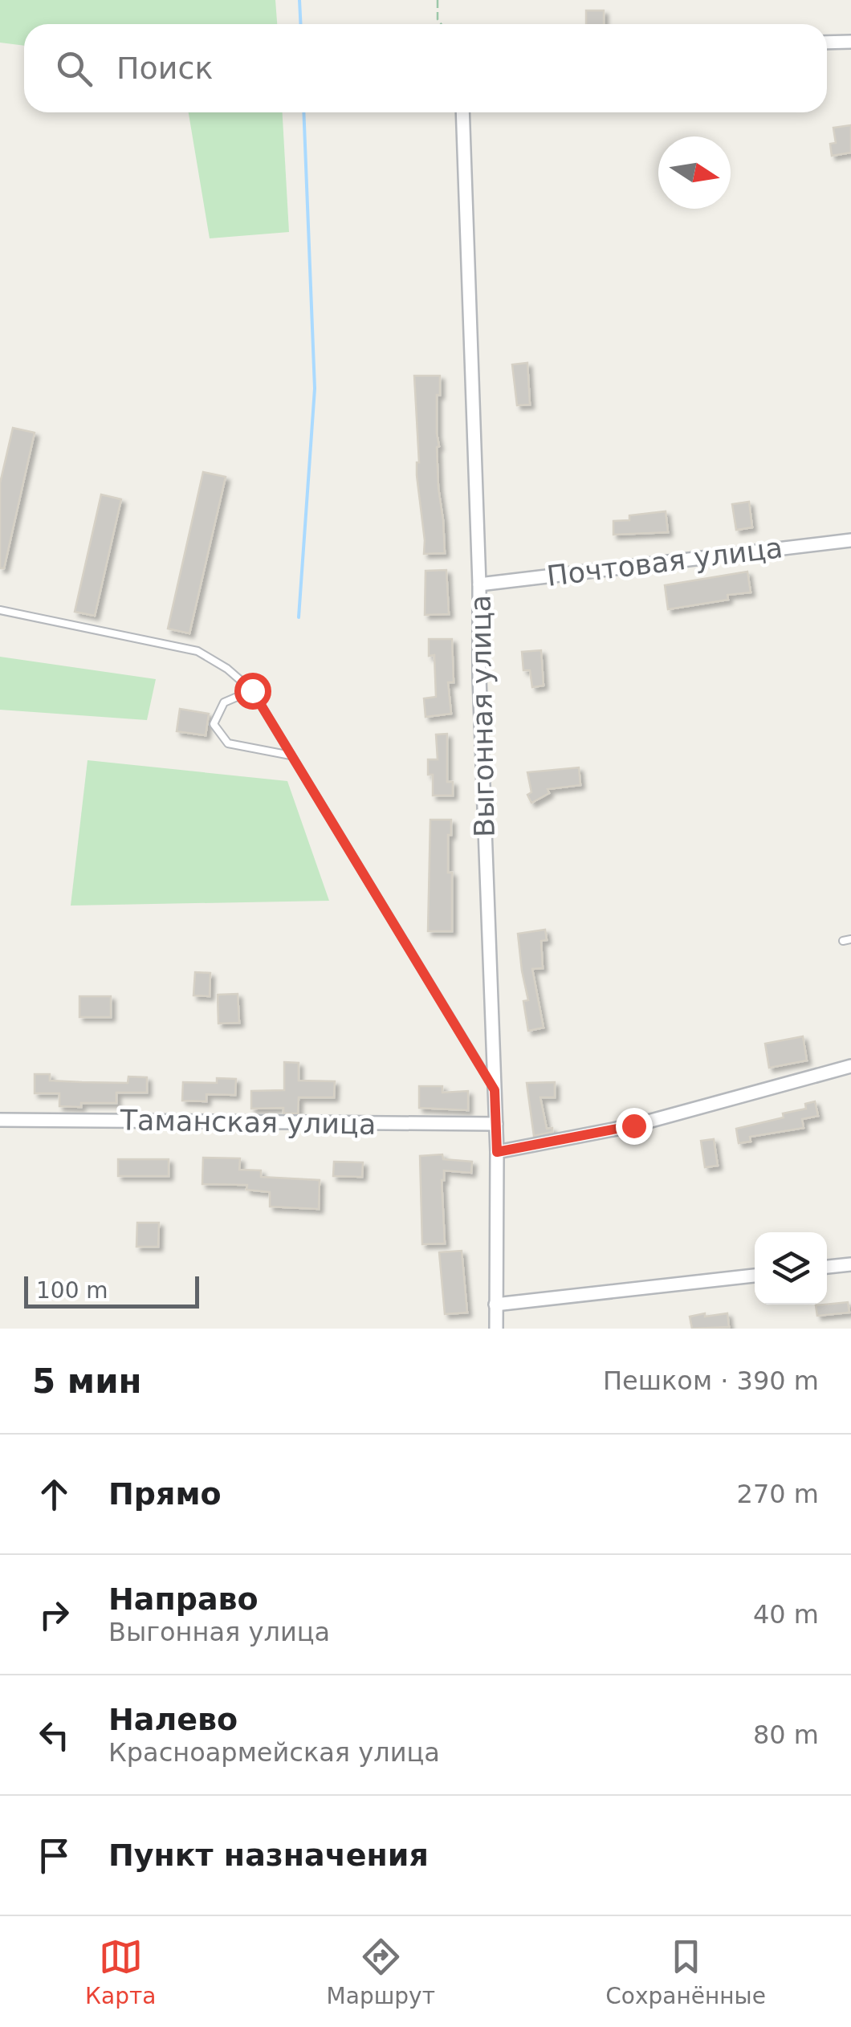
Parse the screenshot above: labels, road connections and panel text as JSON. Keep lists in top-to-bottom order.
{
  "streets": {
    "street": ["Почтовая улица", "Выгонная улица", "Таманская улица"]
  },
  "crossings": [
    ["Почтовая улица", "Выгонная улица"],
    ["Выгонная улица", "Таманская улица"]
  ],
  "scale_bar": "100 m",
  "north": "right",
  "page": {
    "search": "Поиск",
    "scale": "100 m",
    "heading": ["5 мин", "Пешком · 390 m"],
    "list": [
      ["Прямо", "270 m"],
      ["Направо", "Выгонная улица", "40 m"],
      ["Налево", "Красноармейская улица", "80 m"],
      "Пункт назначения"
    ],
    "nav": ["Карта", "Маршрут", "Сохранённые"]
  }
}
